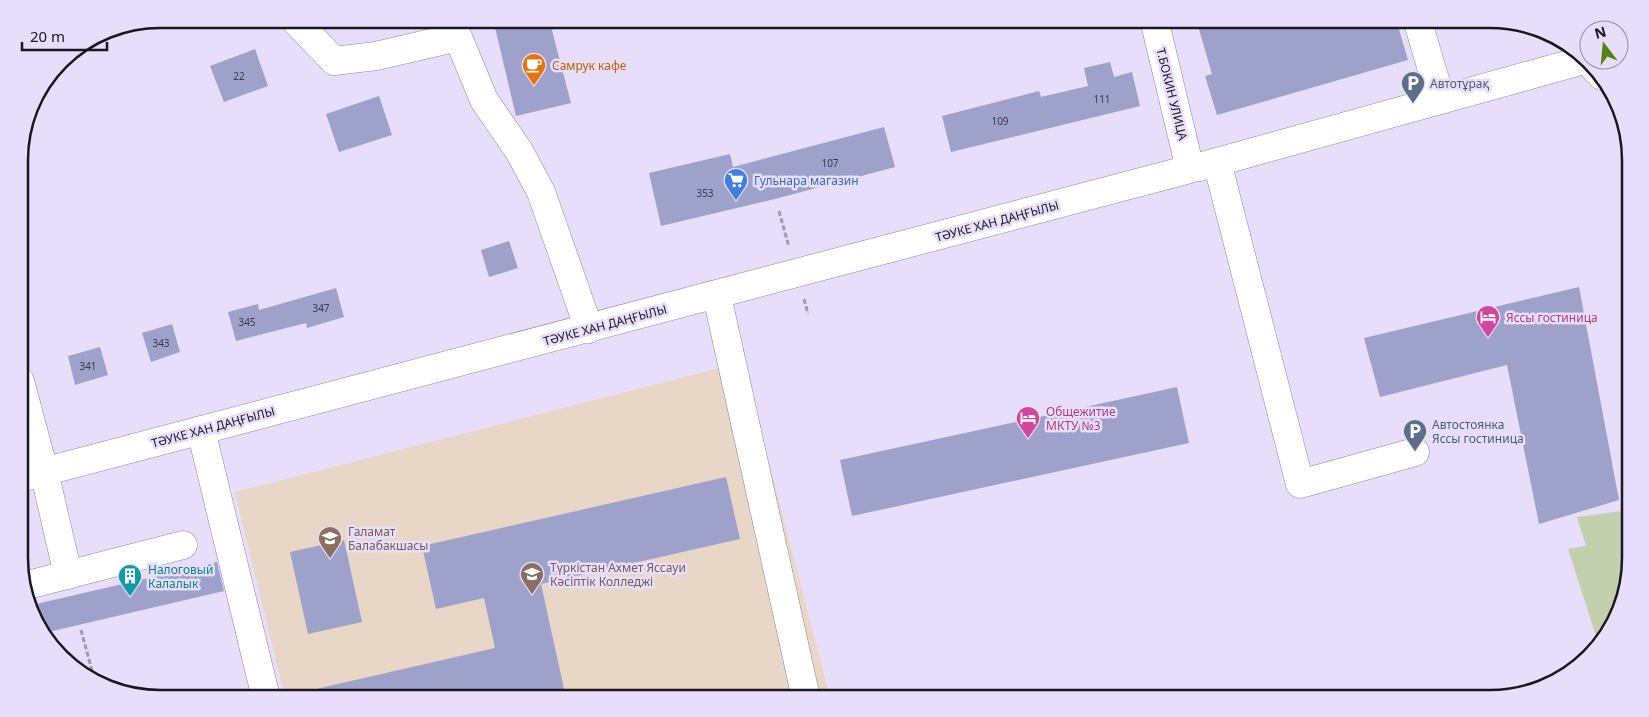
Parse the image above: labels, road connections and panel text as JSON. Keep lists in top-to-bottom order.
{
  "streets": {
    "main road": ["Т.БОКИН УЛИЦА", "ТӘУКЕ ХАН ДАҢҒЫЛЫ"]
  },
  "crossings": [
    ["Т.БОКИН УЛИЦА", "ТӘУКЕ ХАН ДАҢҒЫЛЫ"]
  ],
  "places": {
    "cafe": ["Самрук кафе"],
    "parking": ["Автотұрақ", "Автостоянка Яссы гостиница"],
    "supermarket": ["Гульнара магазин"],
    "hotel": ["Яссы гостиница", "Общежитие МКТУ №3"],
    "school or university": ["Галамат Балабакшасы", "Түркістан Ахмет Яссауи Кәсіптік Колледжі"],
    "building": ["Налоговый Калалык"]
  },
  "house_numbers": [
    "22",
    "111",
    "109",
    "107",
    "353",
    "347",
    "345",
    "343",
    "341"
  ],
  "scale_bar": "20 m",
  "north": "top"
}
